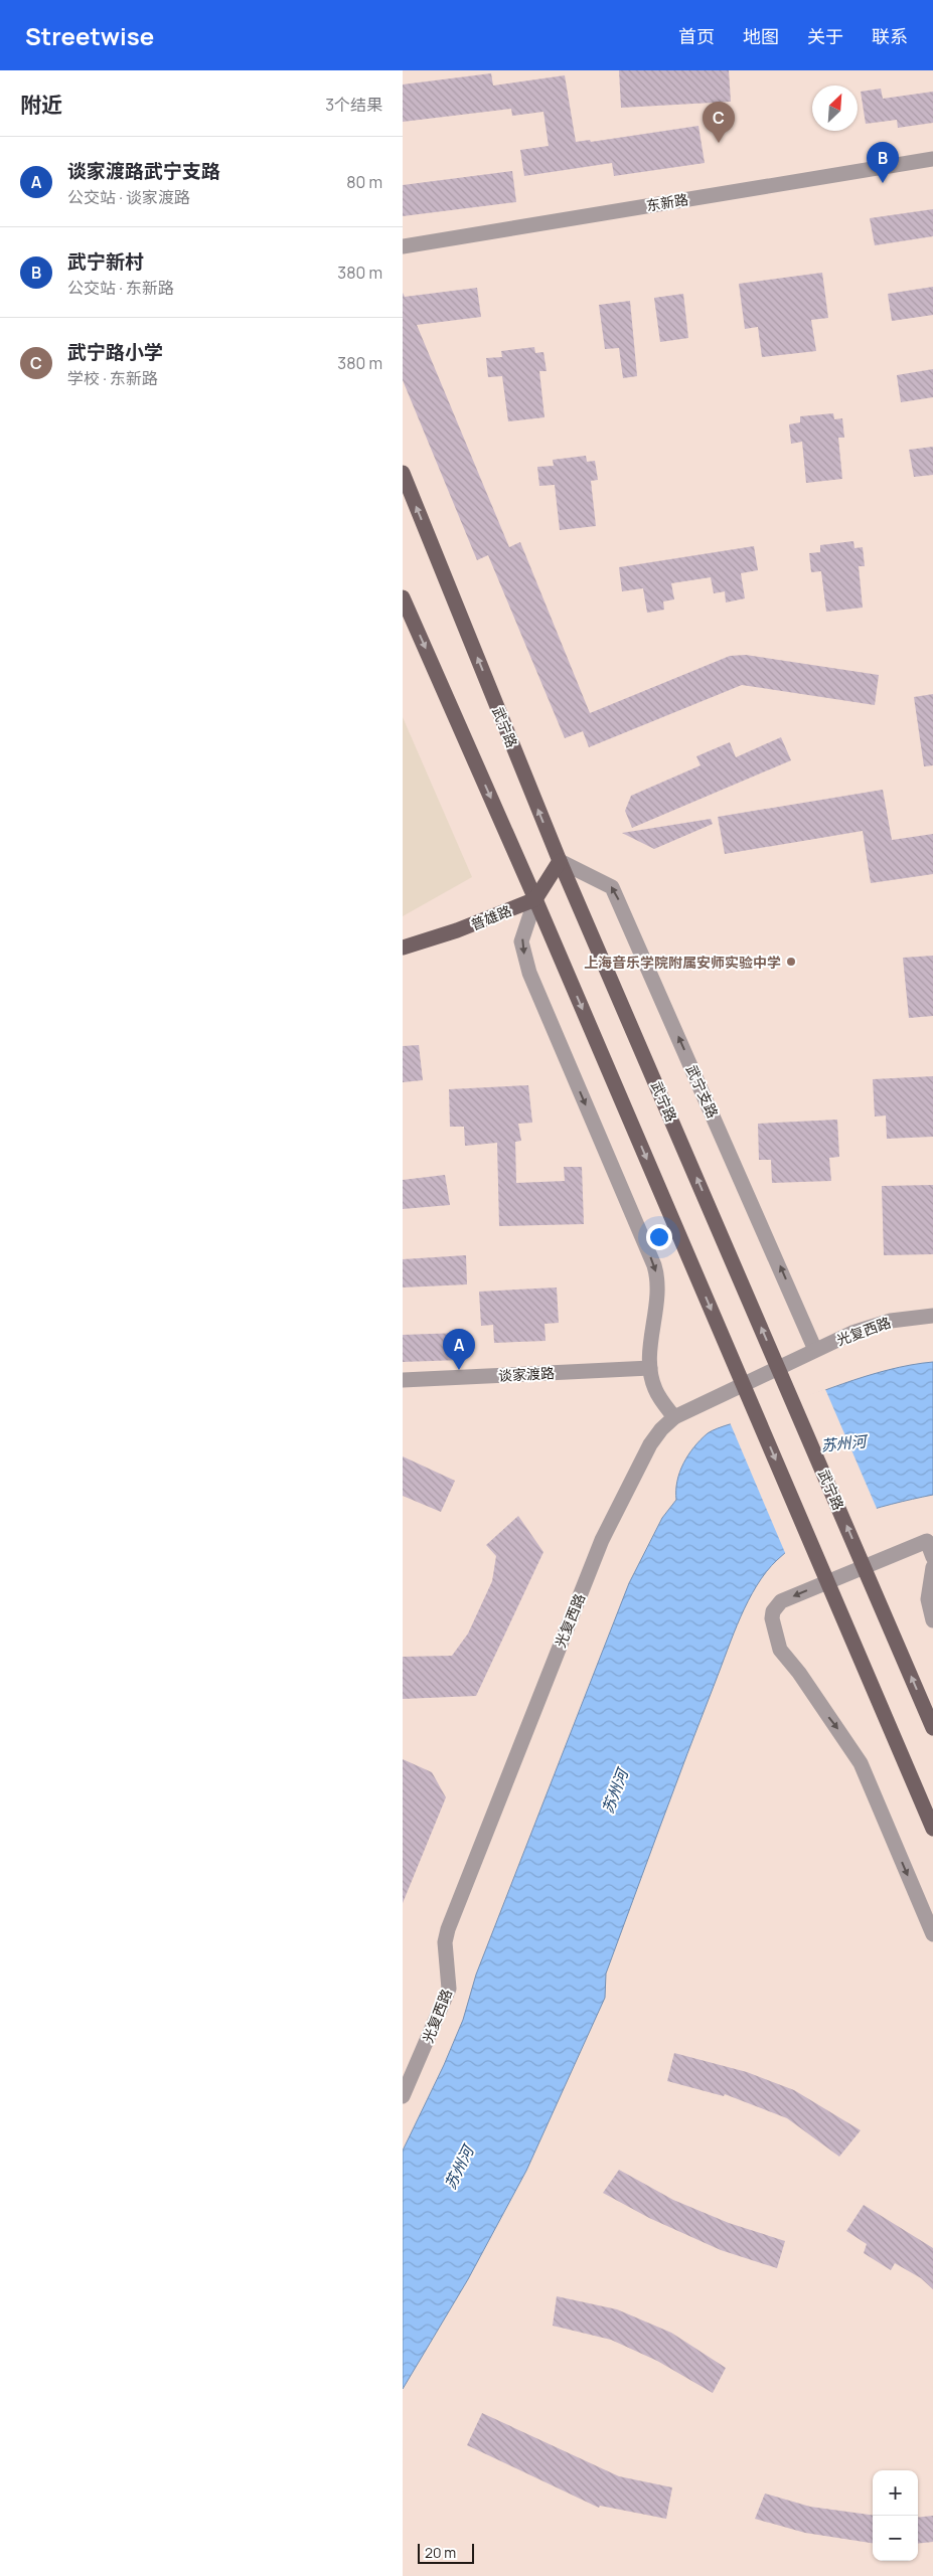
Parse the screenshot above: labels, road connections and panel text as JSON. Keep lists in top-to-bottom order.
{
  "streets": {
    "main road": ["武宁路", "普雄路"],
    "street": [
      "东新路",
      "武宁支路",
      "光复西路",
      "谈家渡路"
    ]
  },
  "crossings": [
    ["武宁路", "武宁支路"],
    ["武宁支路", "光复西路"]
  ],
  "water": ["苏州河"],
  "places": ["上海音乐学院附属安师实验中学"],
  "scale_bar": "20 m",
  "north": "top right",
  "page": {
    "header": "Streetwise",
    "nav": [
      "首页",
      "地图",
      "关于",
      "联系"
    ],
    "heading": ["附近", "3个结果"],
    "pins": ["C", "B", "A"],
    "list": [
      {
        "mark": "A",
        "name": "谈家渡路武宁支路",
        "note": "公交站 · 谈家渡路",
        "value": "80 m"
      },
      {
        "mark": "B",
        "name": "武宁新村",
        "note": "公交站 · 东新路",
        "value": "380 m"
      },
      {
        "mark": "C",
        "name": "武宁路小学",
        "note": "学校 · 东新路",
        "value": "380 m"
      }
    ],
    "map_buttons": ["+", "−"],
    "scale": "20 m"
  }
}
